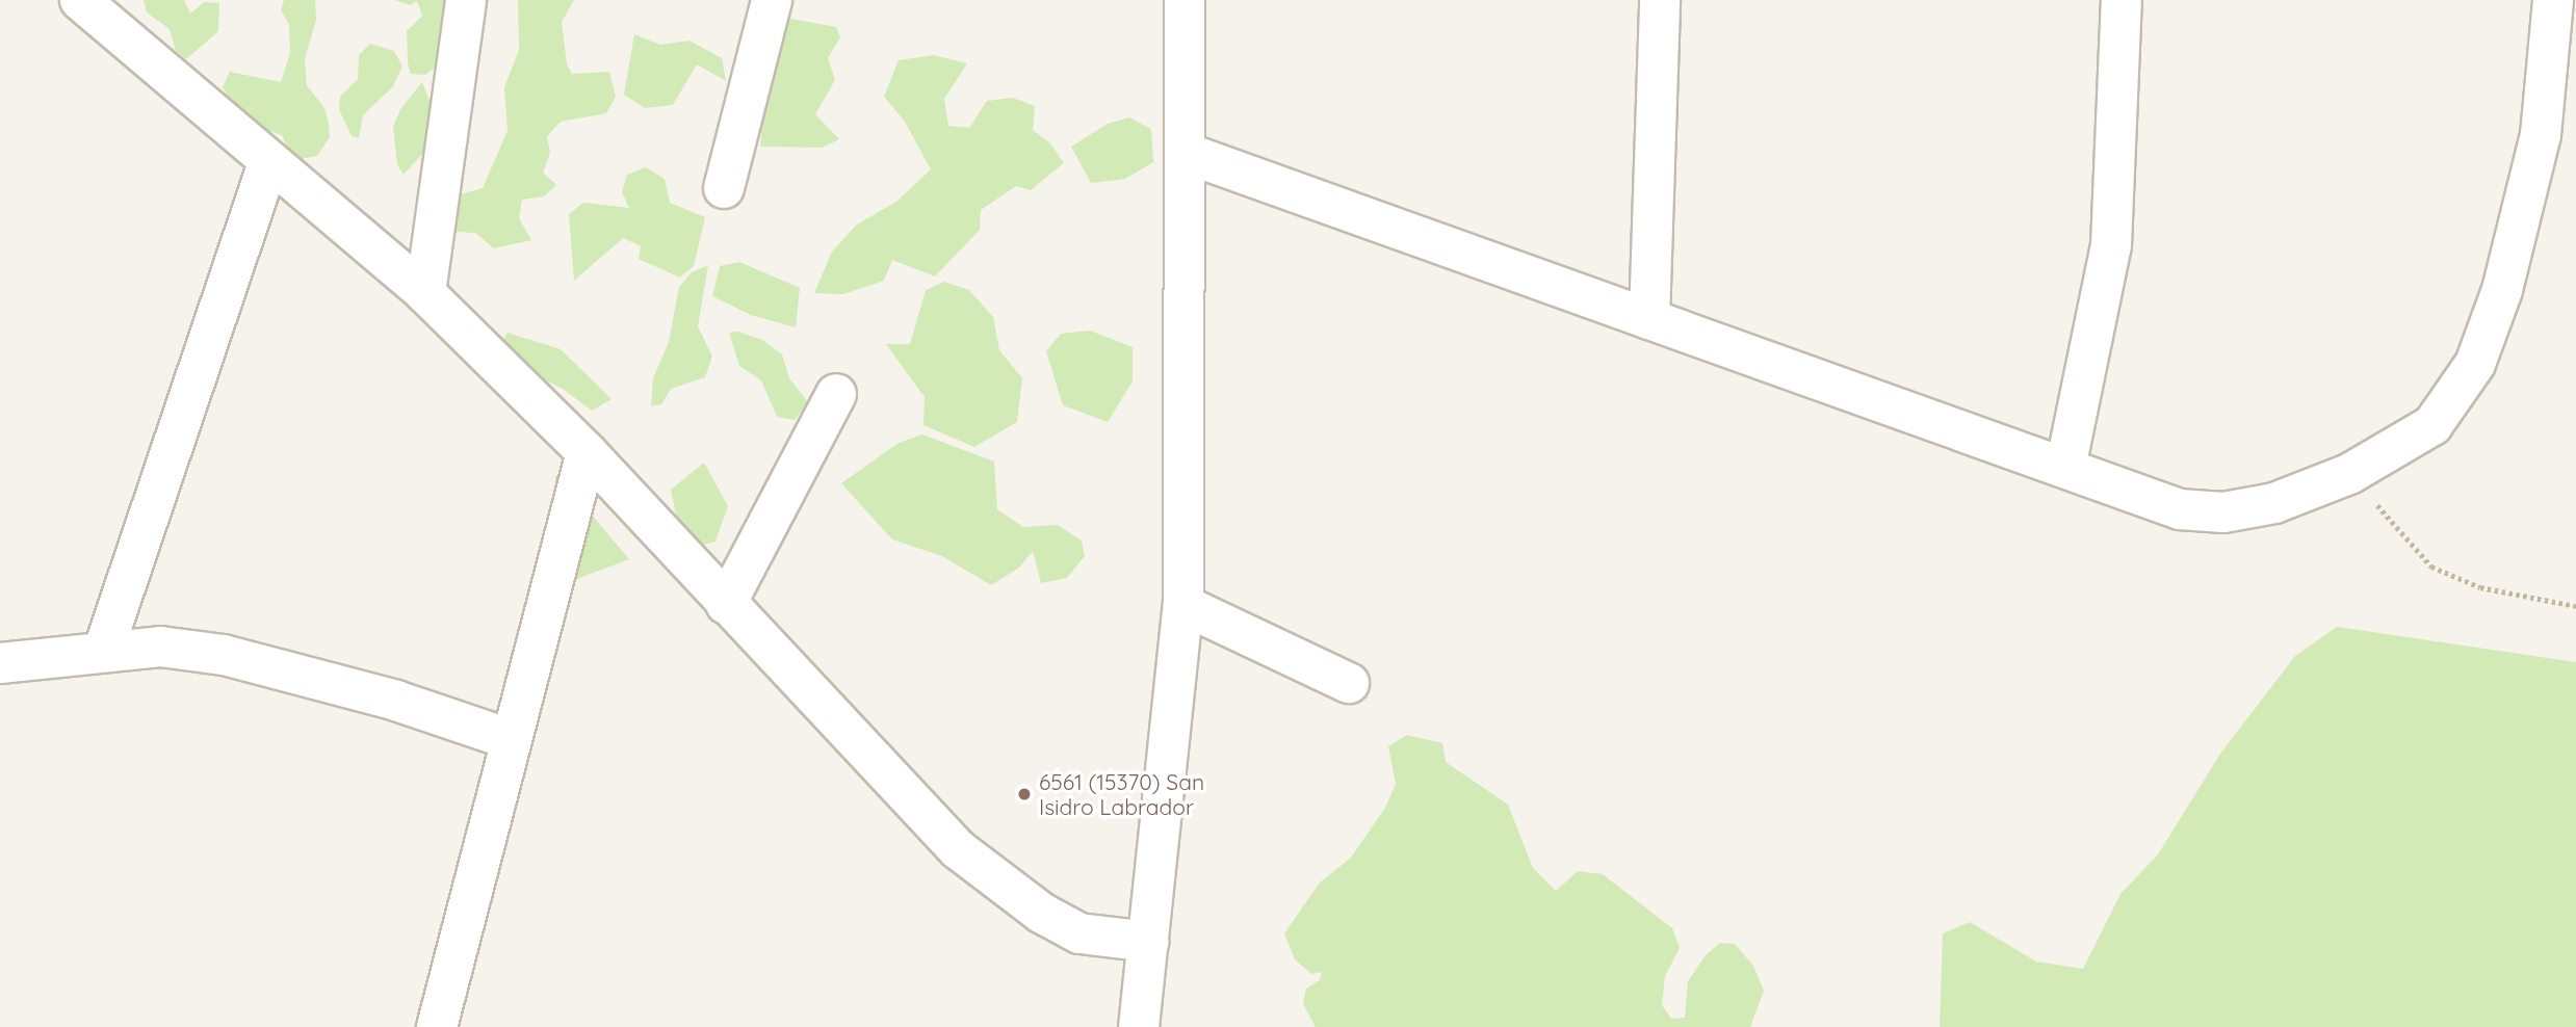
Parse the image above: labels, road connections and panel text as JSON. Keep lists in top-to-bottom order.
{
  "places": ["6561 (15370) San Isidro Labrador"]
}
